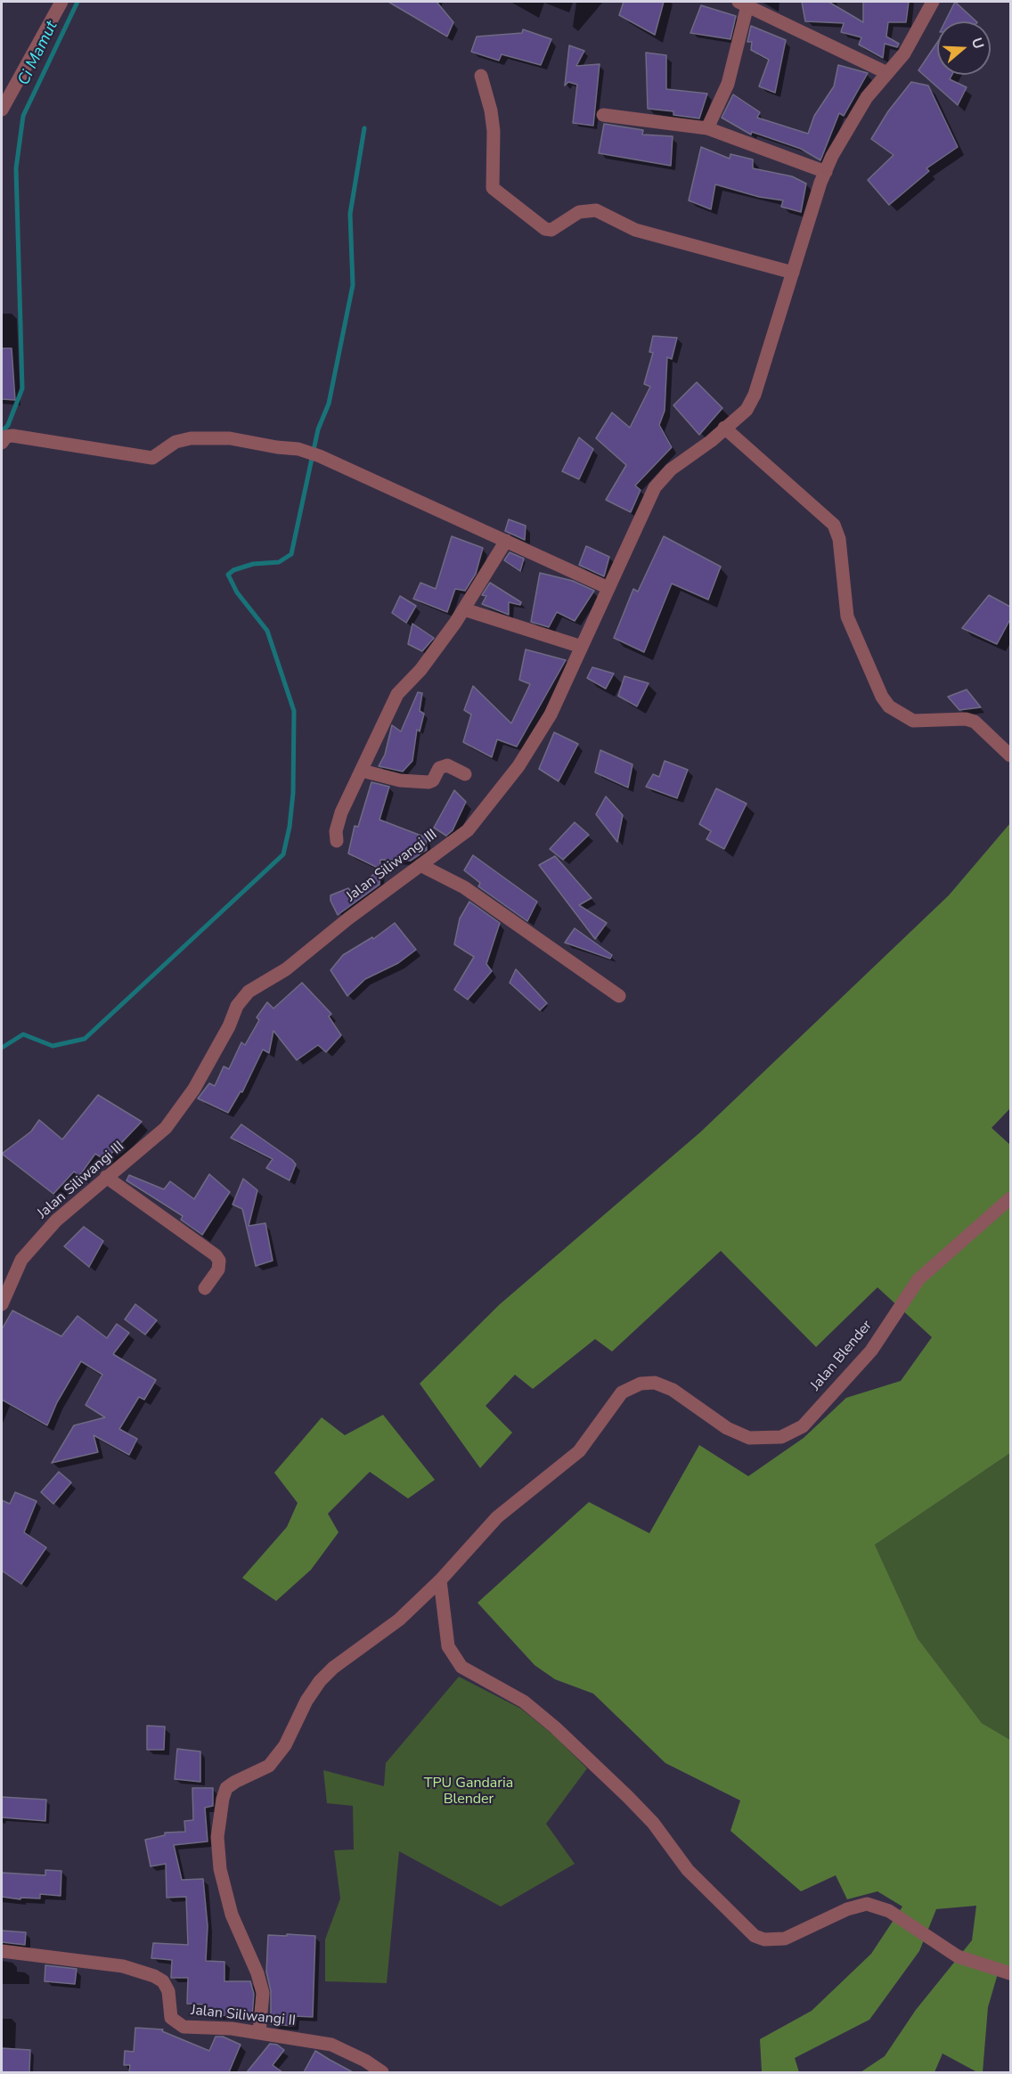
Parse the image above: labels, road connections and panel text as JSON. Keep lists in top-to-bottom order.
{
  "streets": {
    "street": ["Jalan Siliwangi III", "Jalan Blender", "Jalan Siliwangi II"]
  },
  "crossings": [
    ["Jalan Blender", "Jalan Siliwangi II"]
  ],
  "water": ["Ci Mamut"],
  "parks": ["TPU Gandaria Blender"],
  "north": "right"
}
